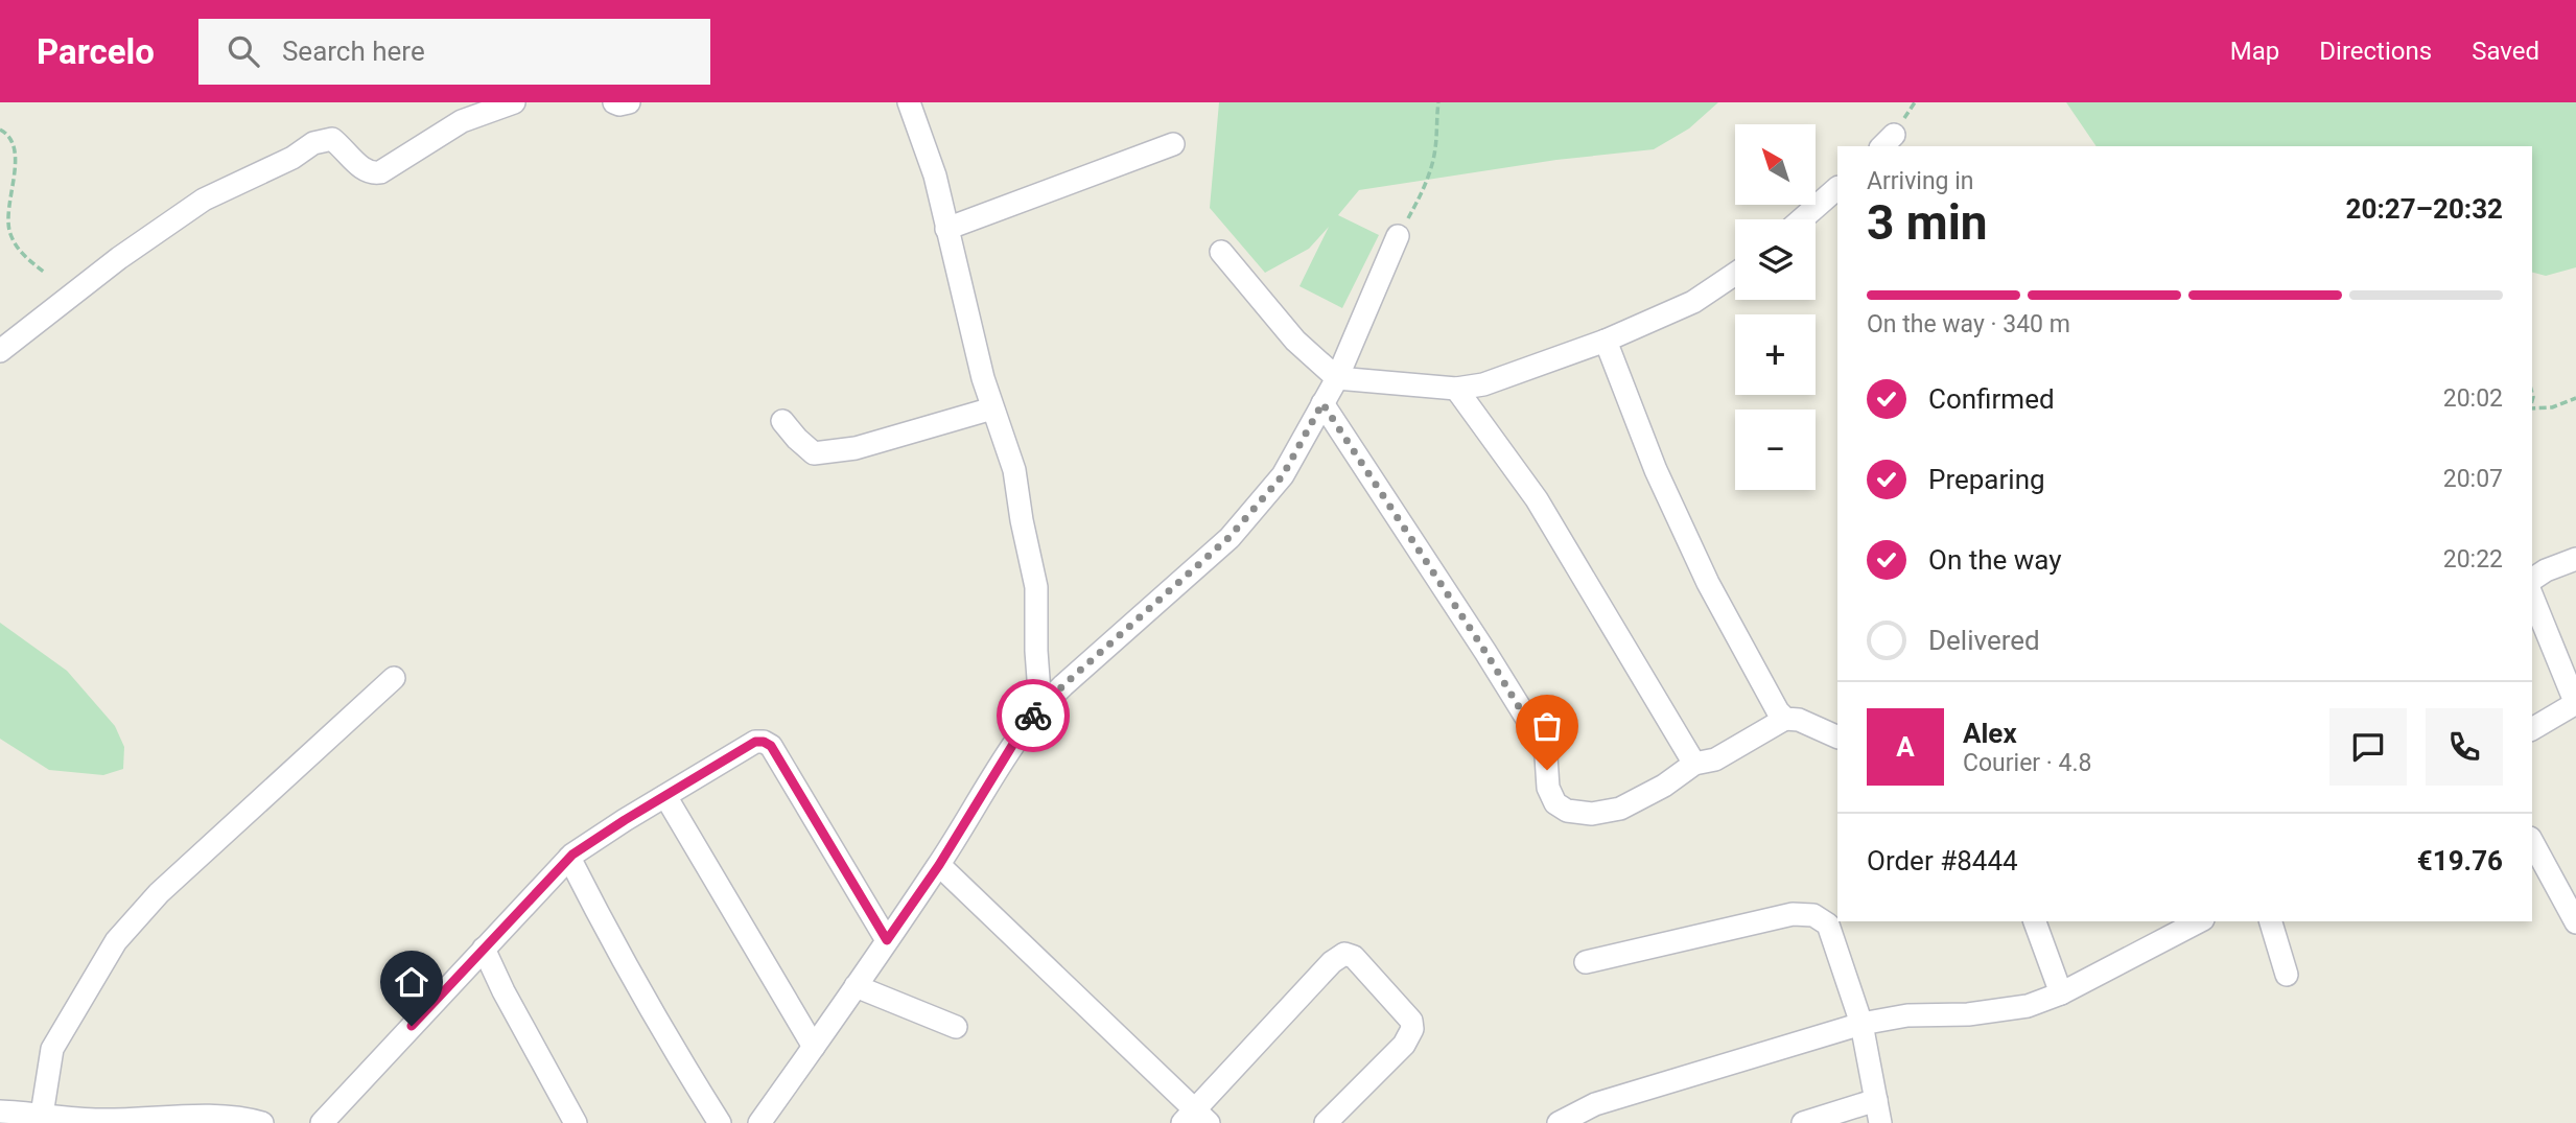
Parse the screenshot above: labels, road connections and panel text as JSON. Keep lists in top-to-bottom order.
{
  "north": "top left",
  "page": {
    "header": "Parcelo",
    "search": "Search here",
    "nav": ["Map", "Directions", "Saved"],
    "map_buttons": ["+", "−"],
    "heading": ["3 min", "Arriving in", "20:27–20:32"],
    "panel": [
      "Alex",
      "Courier · 4.8",
      "Order #8444",
      "€19.76"
    ],
    "bar": "On the way · 340 m",
    "list": [
      ["Confirmed", "20:02"],
      ["Preparing", "20:07"],
      ["On the way", "20:22"],
      "Delivered"
    ],
    "round": "A"
  }
}
